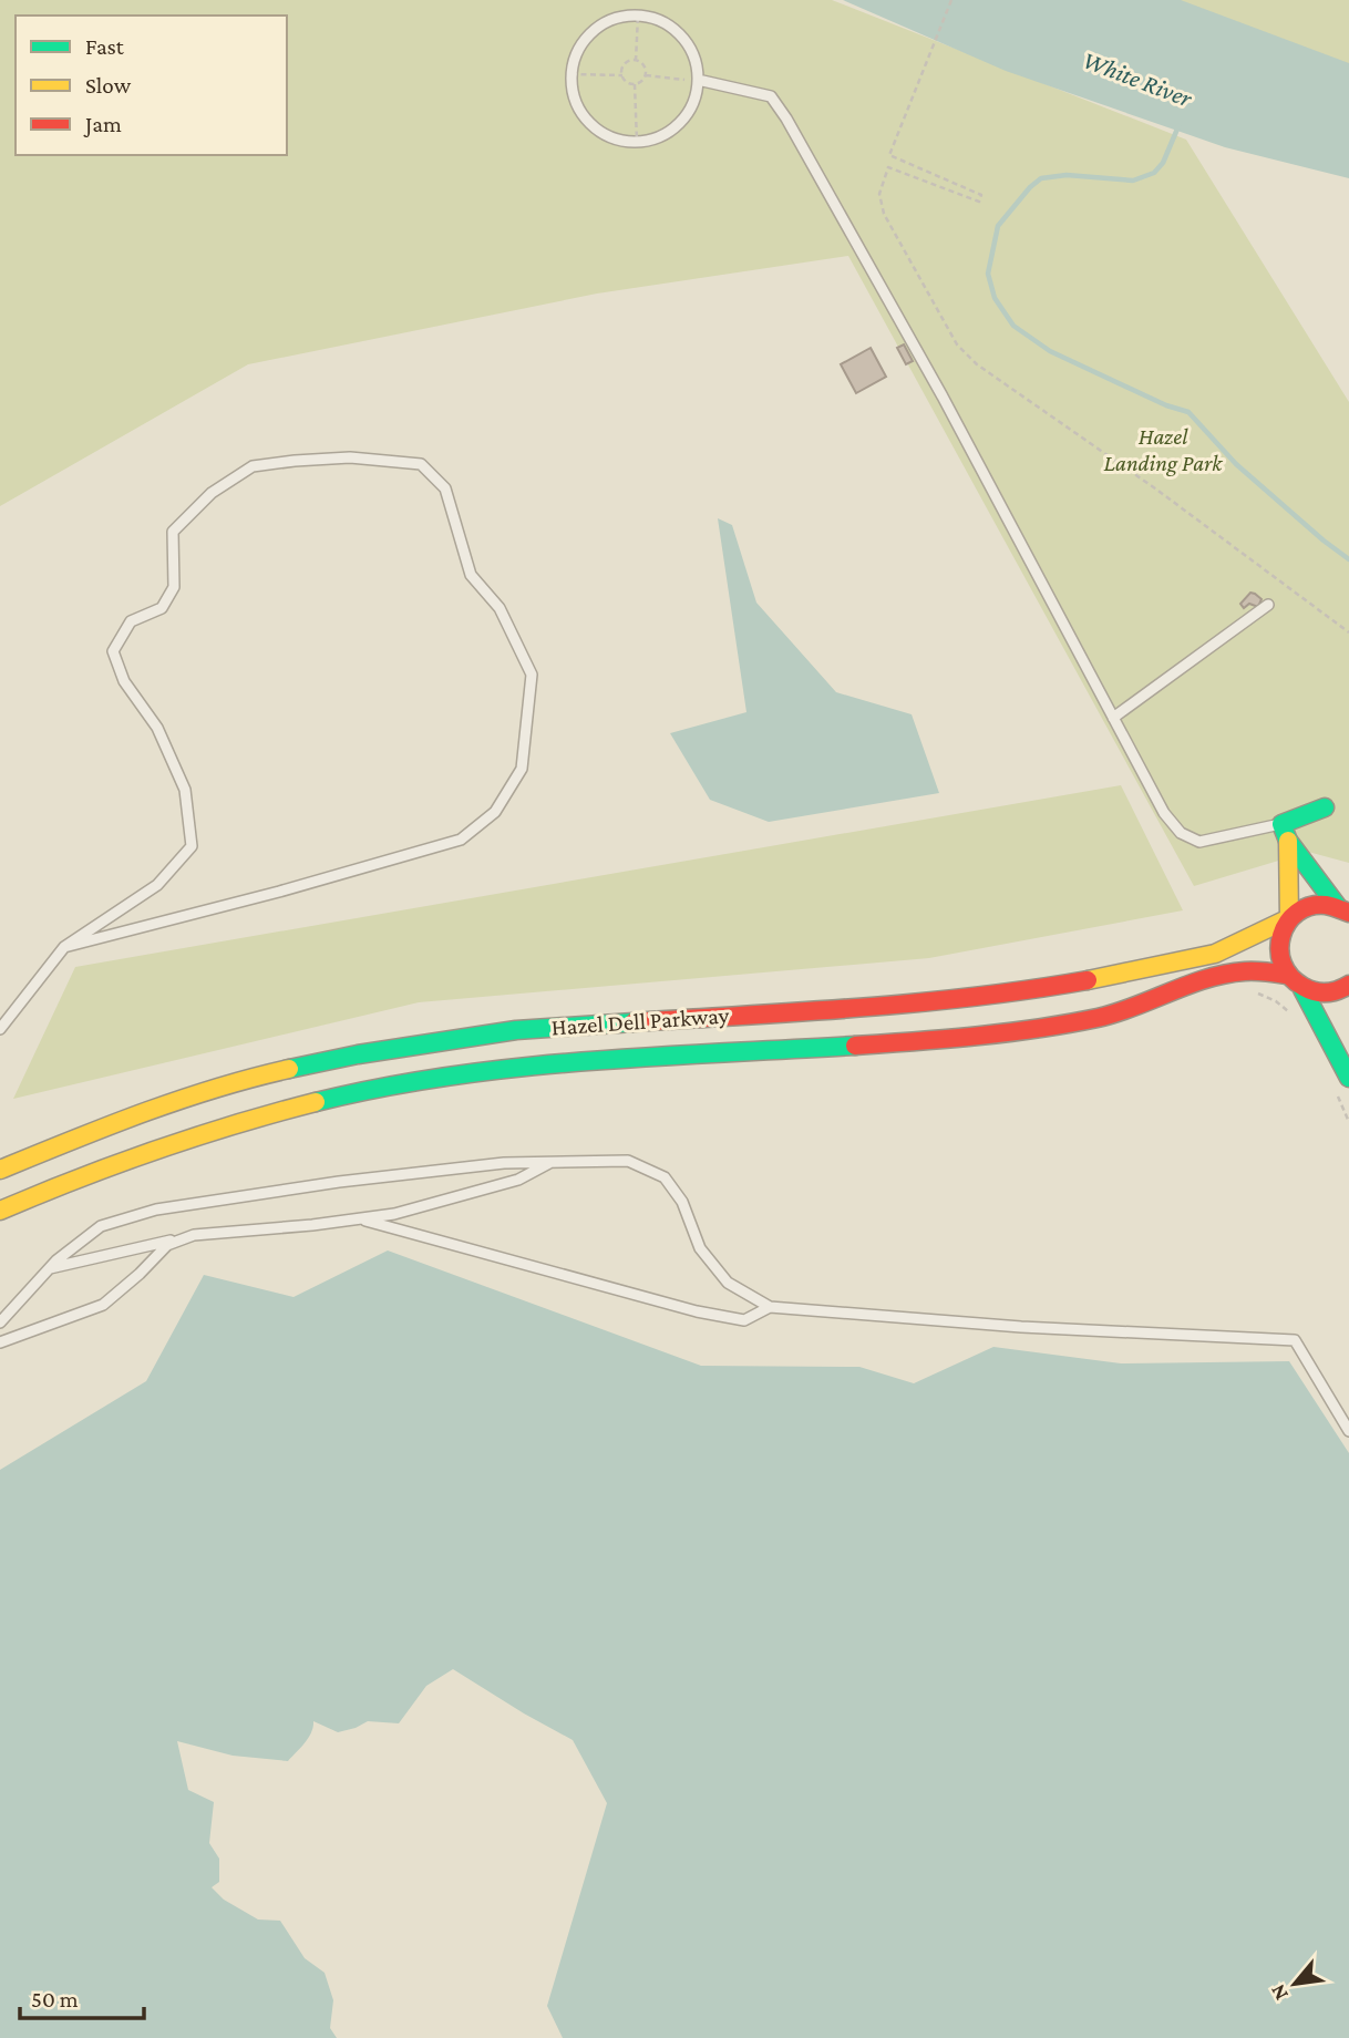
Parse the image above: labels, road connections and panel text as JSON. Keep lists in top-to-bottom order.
{
  "streets": {
    "main road": ["Hazel Dell Parkway"]
  },
  "water": ["White River"],
  "parks": ["Hazel Landing Park"],
  "legend": ["Fast", "Slow", "Jam"],
  "scale_bar": "50 m",
  "north": "bottom left"
}
